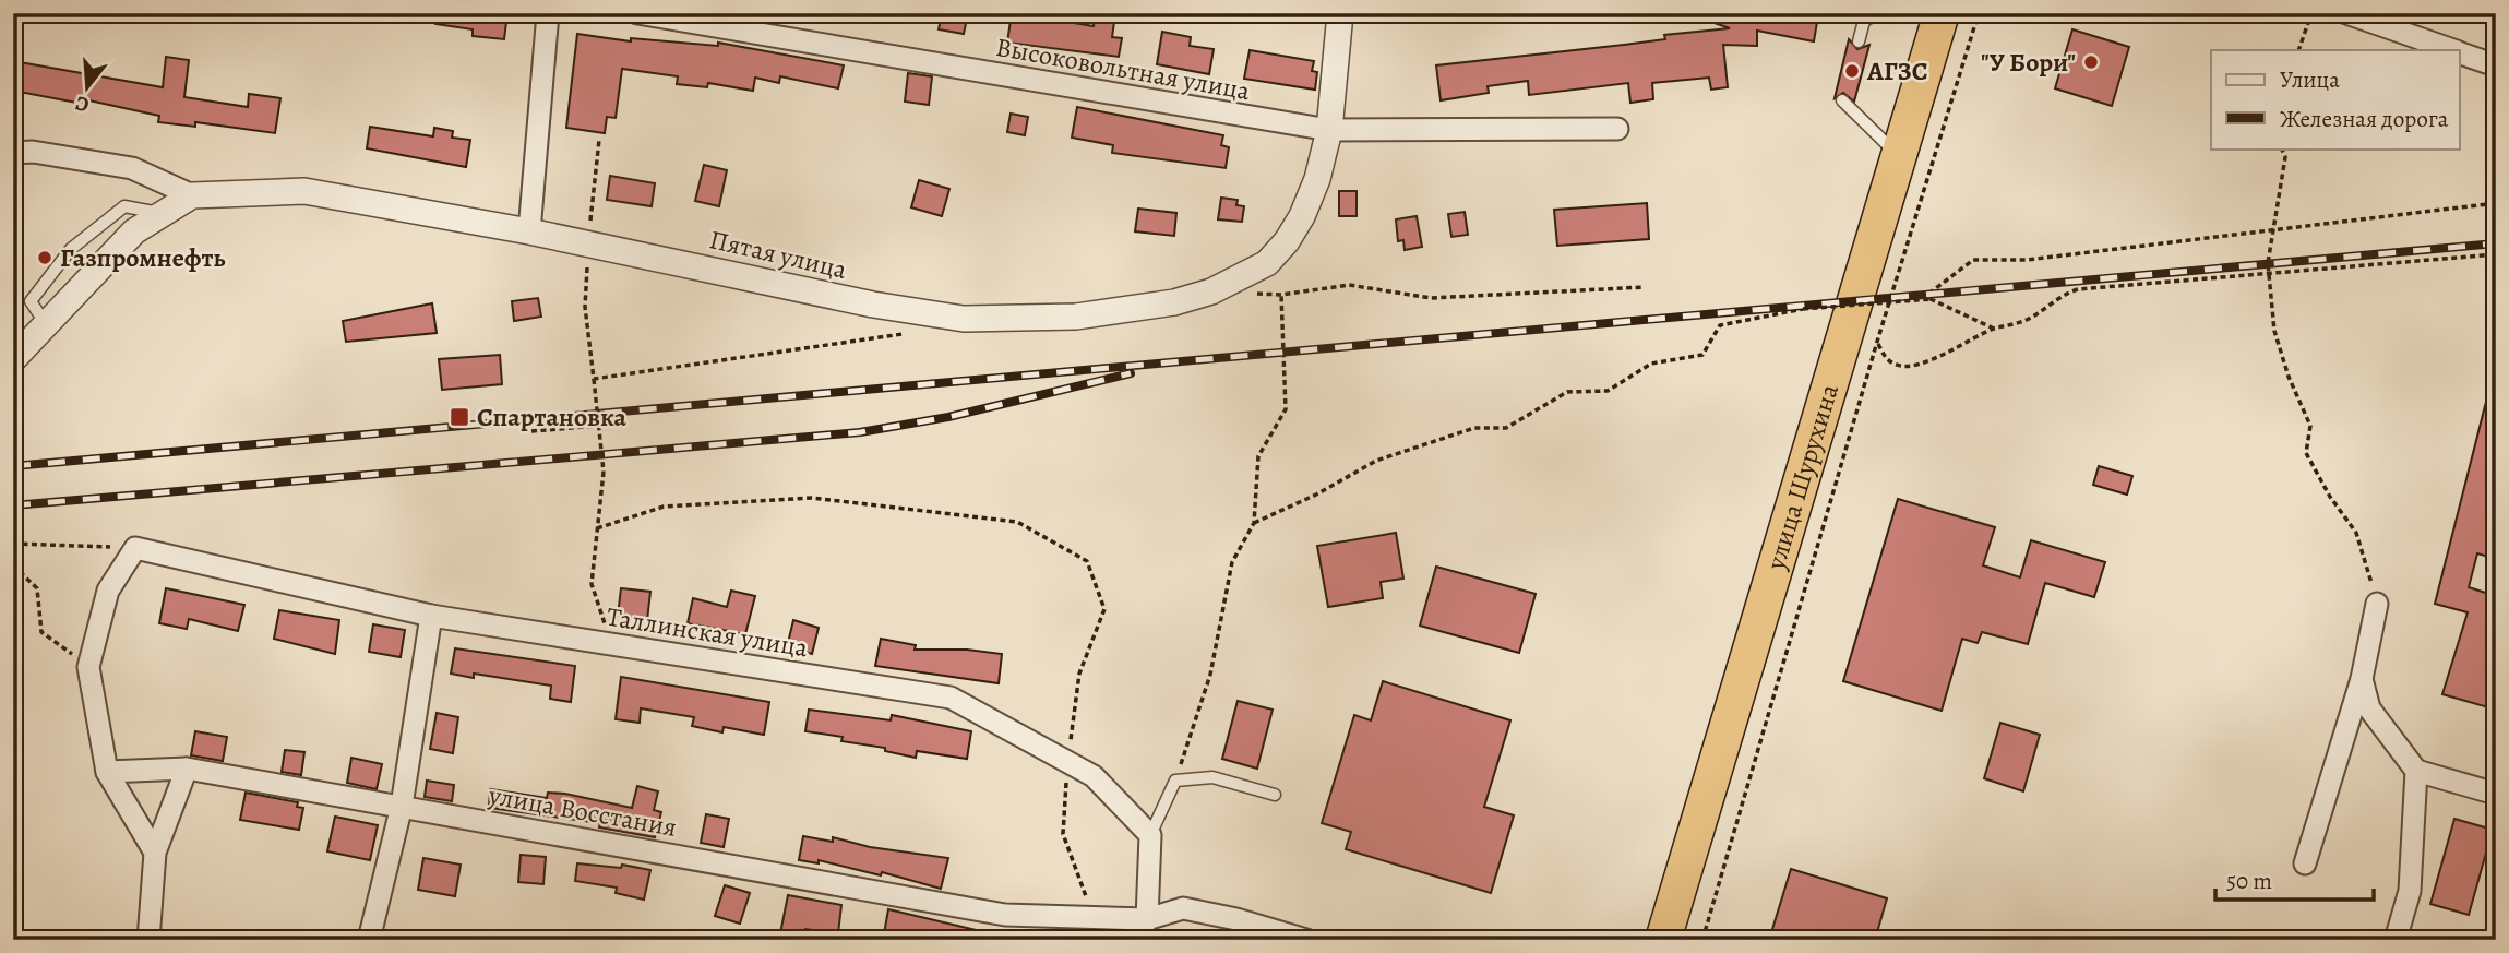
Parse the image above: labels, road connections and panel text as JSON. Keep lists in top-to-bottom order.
{
  "streets": {
    "highway": ["улица Шурухина"],
    "street": [
      "Высоковольтная улица",
      "Пятая улица",
      "Таллинская улица",
      "улица Восстания"
    ]
  },
  "crossings": [
    ["Высоковольтная улица", "Пятая улица"]
  ],
  "places": {
    "other": ["\"У Бори\"", "АГЗС", "Газпромнефть"],
    "transit": ["Спартановка"]
  },
  "legend": ["Улица", "Железная дорога"],
  "scale_bar": "50 m",
  "north": "bottom"
}
